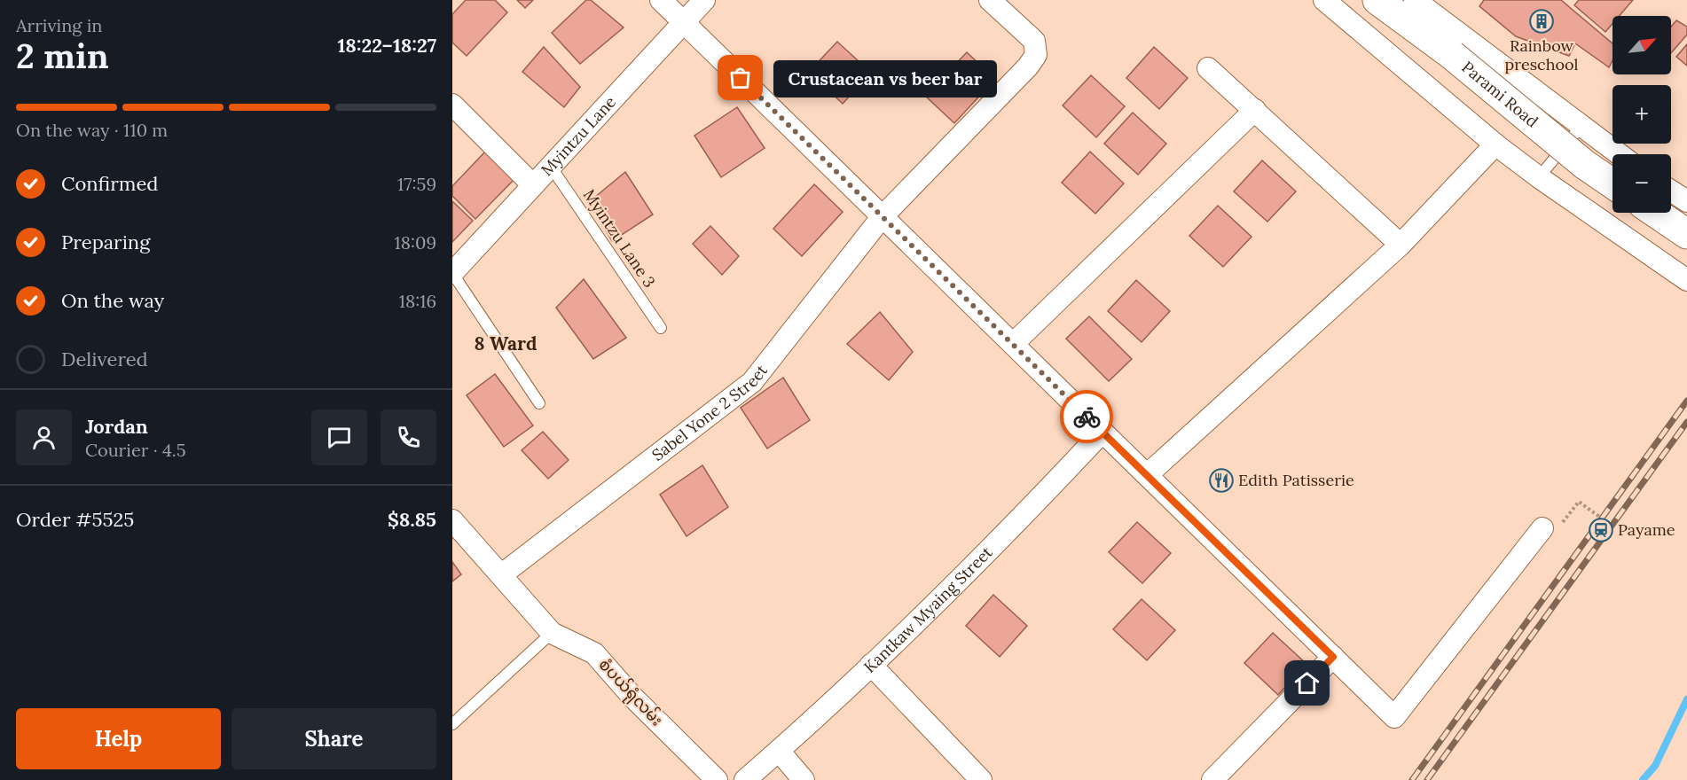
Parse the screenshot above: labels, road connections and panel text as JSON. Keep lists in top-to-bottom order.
{
  "streets": {
    "main road": ["Parami Road"],
    "street": [
      "Myintzu Lane",
      "Sabel Yone 2 Street",
      "Kantkaw Myaing Street",
      "စံပယ်ရုံလမ်း"
    ],
    "lane": ["Myintzu Lane 3"]
  },
  "crossings": [
    ["Myintzu Lane", "Myintzu Lane 3"],
    ["Sabel Yone 2 Street", "စံပယ်ရုံလမ်း"]
  ],
  "districts": ["8 Ward"],
  "places": {
    "building": ["Rainbow preschool"],
    "other": ["Crustacean vs beer bar"],
    "restaurant": ["Edith Patisserie"],
    "station": ["Payame"]
  },
  "north": "top right",
  "page": {
    "heading": ["2 min", "Arriving in", "18:22–18:27"],
    "panel": [
      "Jordan",
      "Courier · 4.5",
      "Order #5525",
      "$8.85"
    ],
    "map_buttons": ["+", "−"],
    "bubble": "Crustacean vs beer bar",
    "bar": "On the way · 110 m",
    "list": [
      ["Confirmed", "17:59"],
      ["Preparing", "18:09"],
      ["On the way", "18:16"],
      "Delivered"
    ],
    "buttons": ["Help", "Share"]
  }
}
